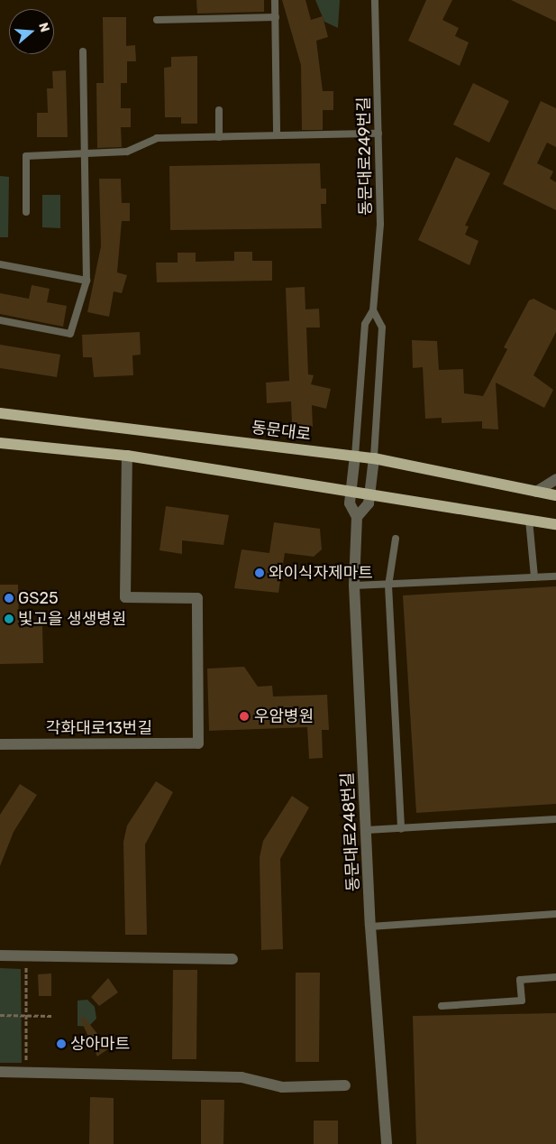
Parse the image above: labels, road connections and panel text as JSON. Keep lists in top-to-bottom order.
{
  "streets": {
    "main road": ["동문대로"],
    "street": ["각화대로13번길", "동문대로248번길"],
    "lane": ["동문대로249번길"]
  },
  "crossings": [
    ["동문대로249번길", "동문대로"],
    ["동문대로249번길", "동문대로248번길"],
    ["동문대로", "동문대로248번길"]
  ],
  "places": [
    "와이식자제마트",
    "GS25",
    "빛고을 생생병원",
    "우암병원",
    "상아마트"
  ],
  "north": "right"
}
